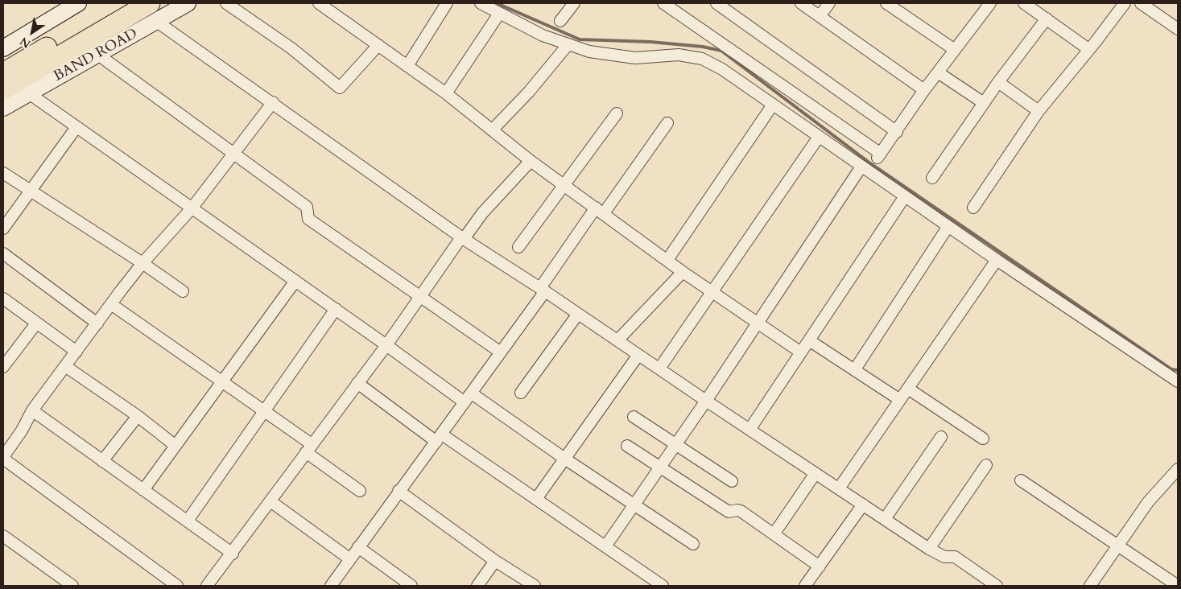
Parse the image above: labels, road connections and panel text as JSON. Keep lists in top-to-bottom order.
{
  "streets": {
    "main road": ["BAND ROAD"]
  },
  "north": "bottom left"
}
